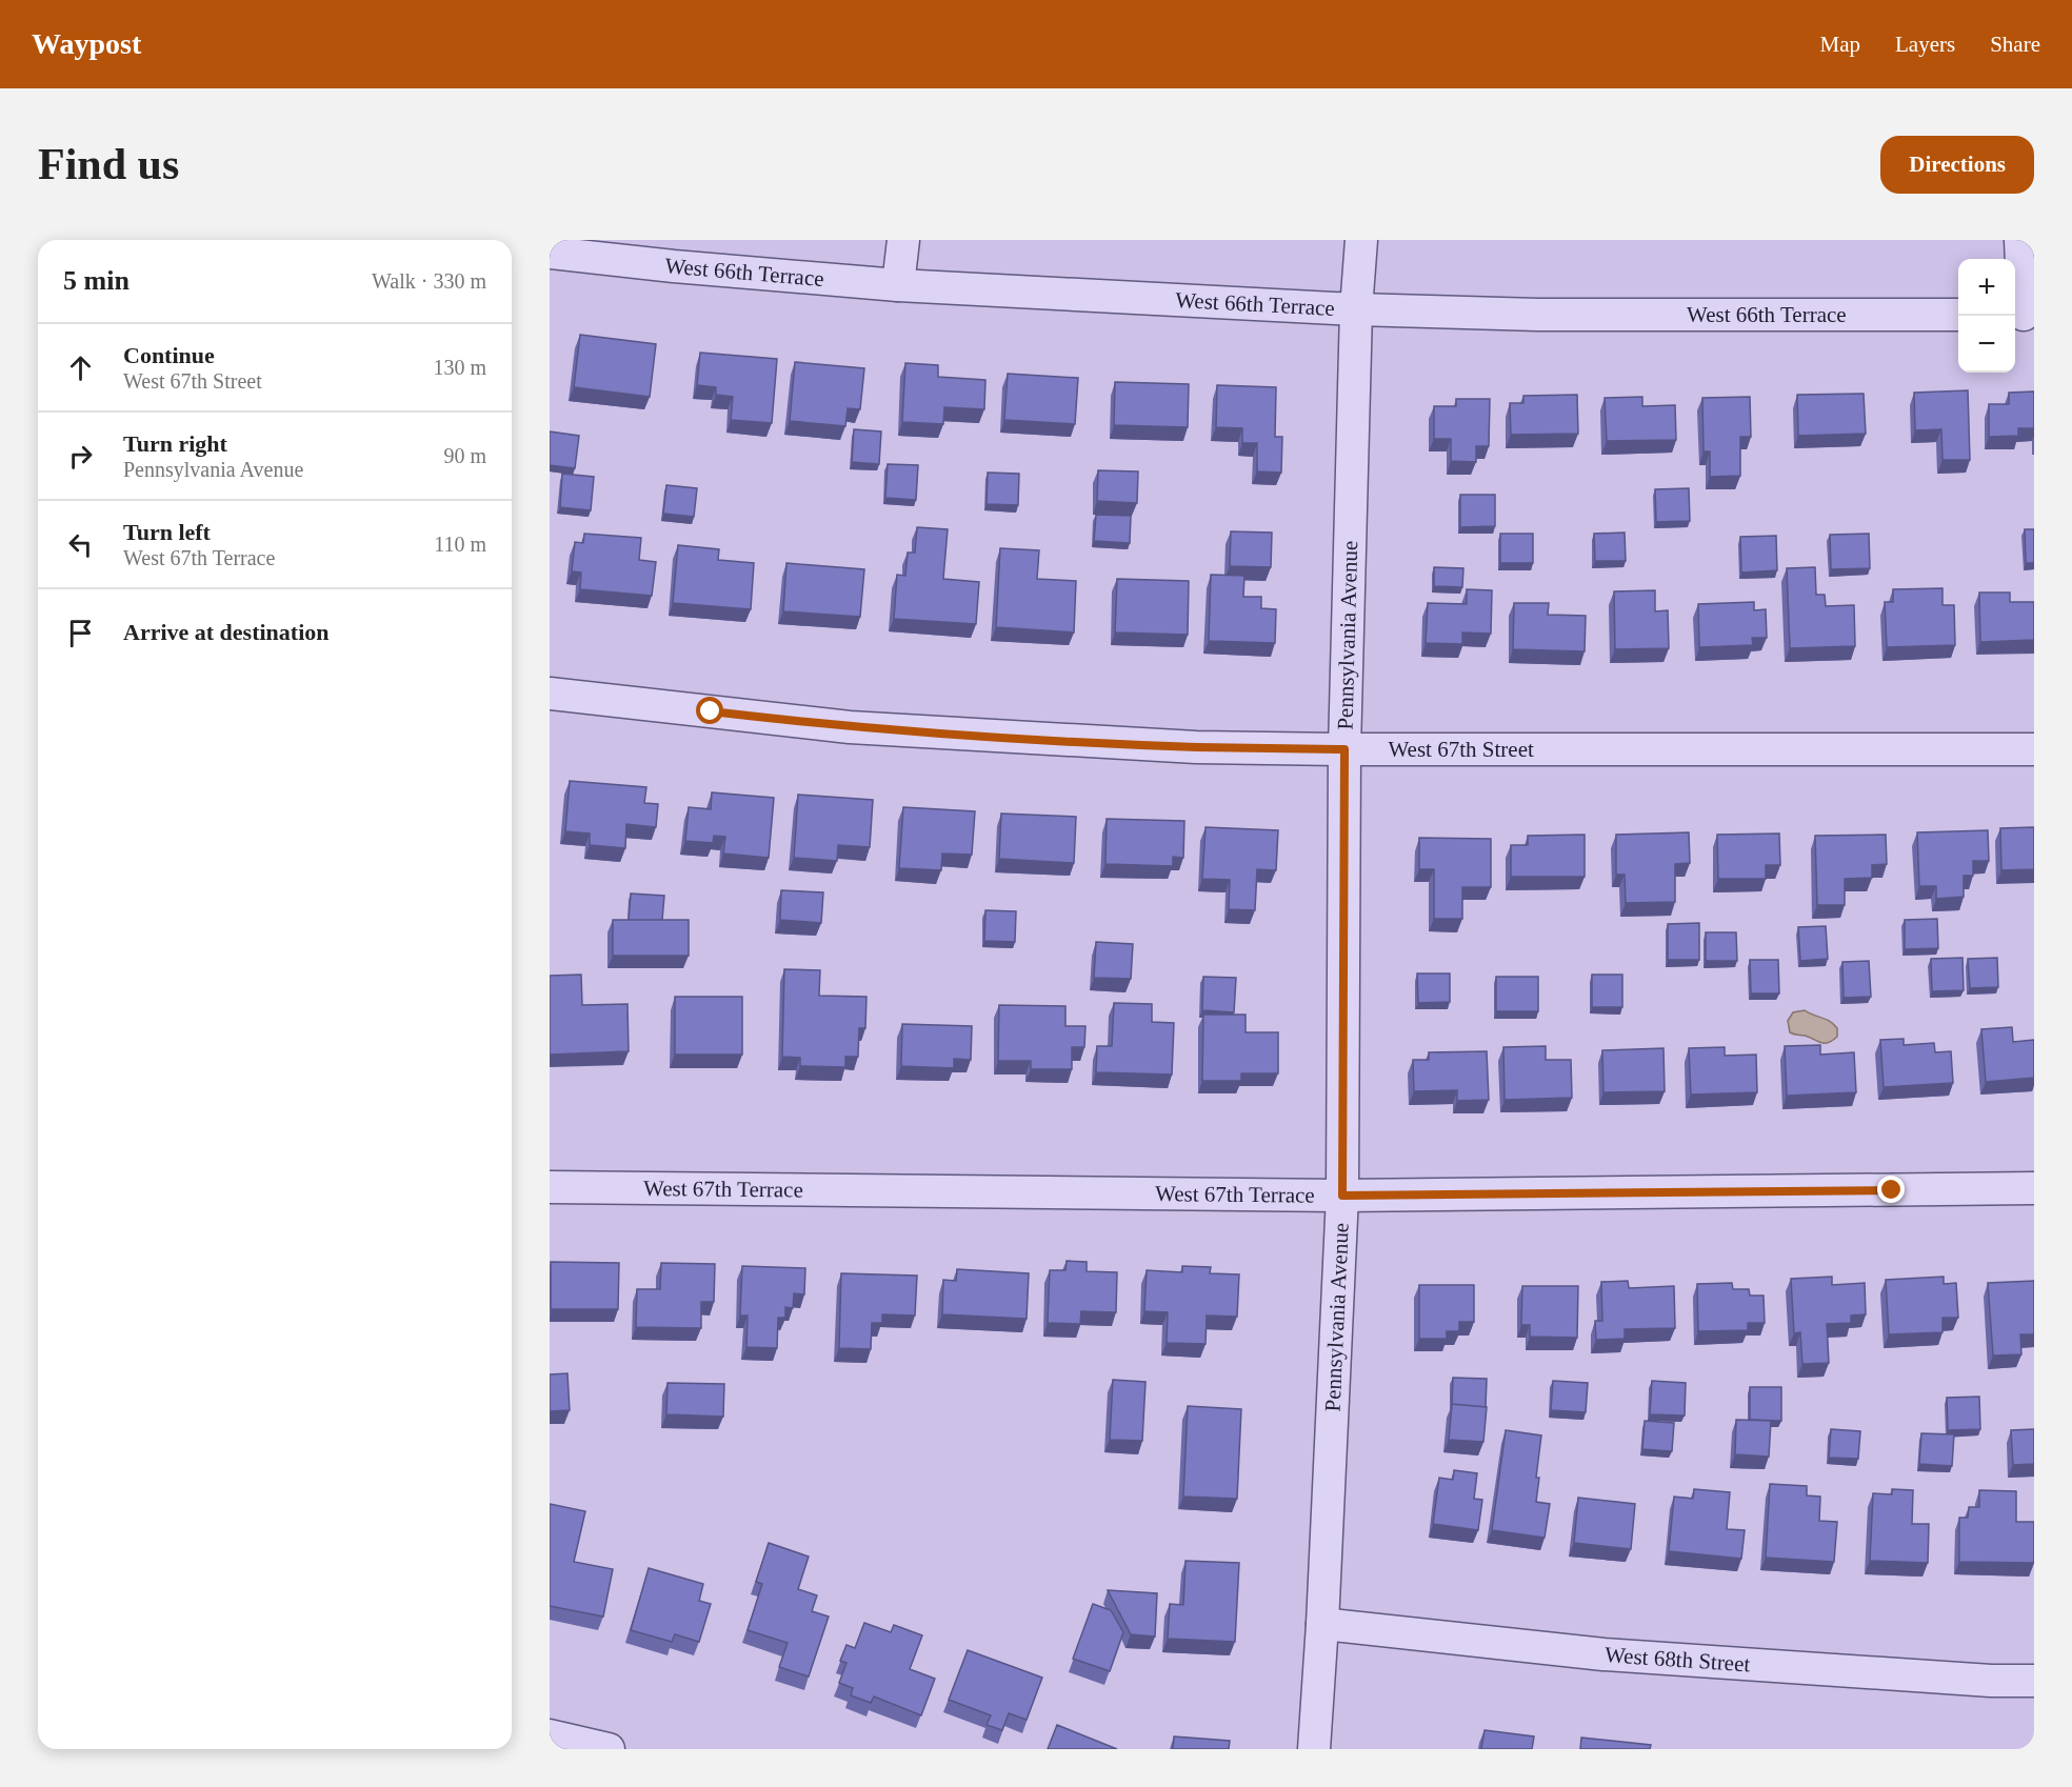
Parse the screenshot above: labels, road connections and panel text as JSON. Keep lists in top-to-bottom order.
{
  "streets": {
    "street": [
      "West 66th Terrace",
      "Pennsylvania Avenue",
      "West 67th Street",
      "West 67th Terrace",
      "West 68th Street"
    ]
  },
  "crossings": [
    ["West 66th Terrace", "Pennsylvania Avenue"],
    ["Pennsylvania Avenue", "West 67th Street"],
    ["Pennsylvania Avenue", "West 67th Terrace"],
    ["Pennsylvania Avenue", "West 68th Street"]
  ],
  "page": {
    "header": "Waypost",
    "nav": ["Map", "Layers", "Share"],
    "buttons": "Directions",
    "title": "Find us",
    "heading": ["5 min", "Walk · 330 m"],
    "map_buttons": ["+", "−"],
    "list": [
      ["Continue", "West 67th Street", "130 m"],
      ["Turn right", "Pennsylvania Avenue", "90 m"],
      ["Turn left", "West 67th Terrace", "110 m"],
      "Arrive at destination"
    ]
  }
}
